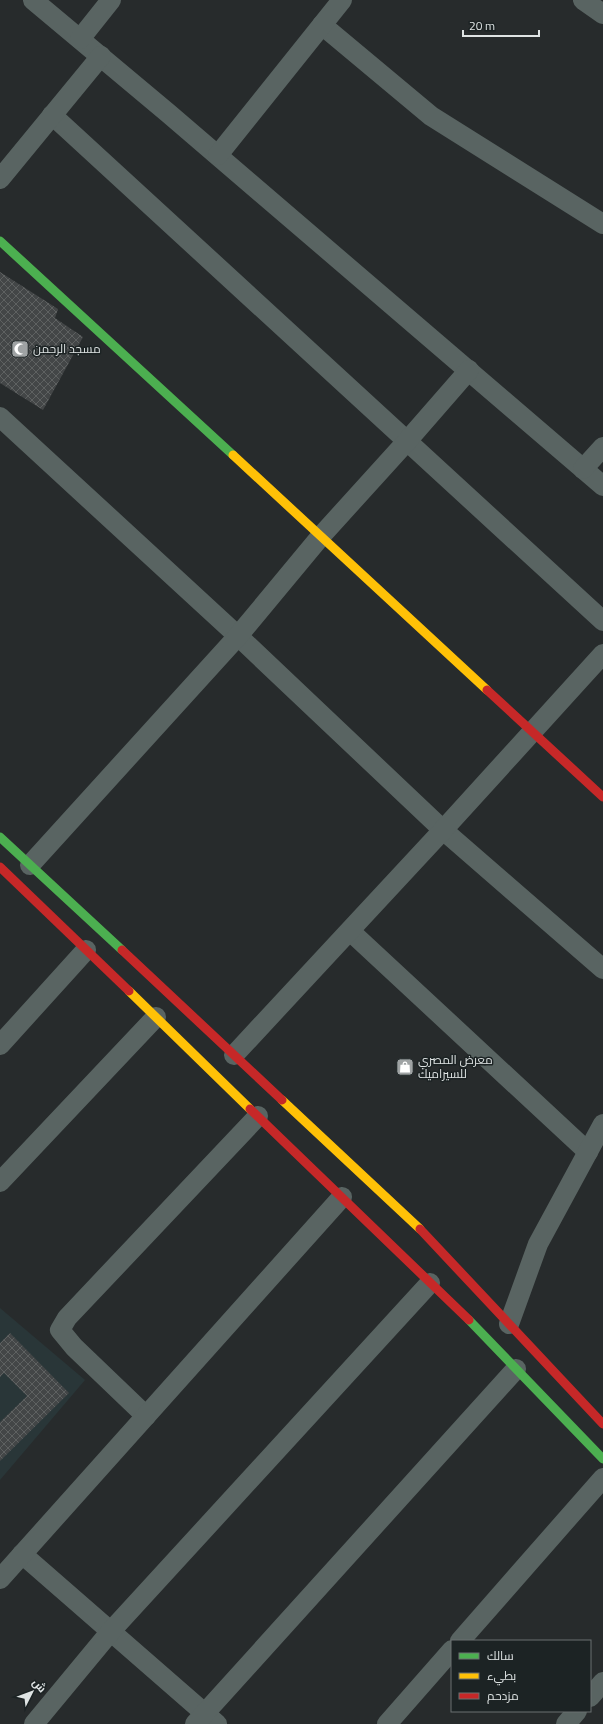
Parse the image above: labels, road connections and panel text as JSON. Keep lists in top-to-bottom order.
{
  "places": {
    "mosque": ["مسجد الرحمن"],
    "shop": ["معرض المصري للسيراميك"]
  },
  "legend": ["سالك", "بطيء", "مزدحم"],
  "scale_bar": "20 m",
  "north": "top right"
}
